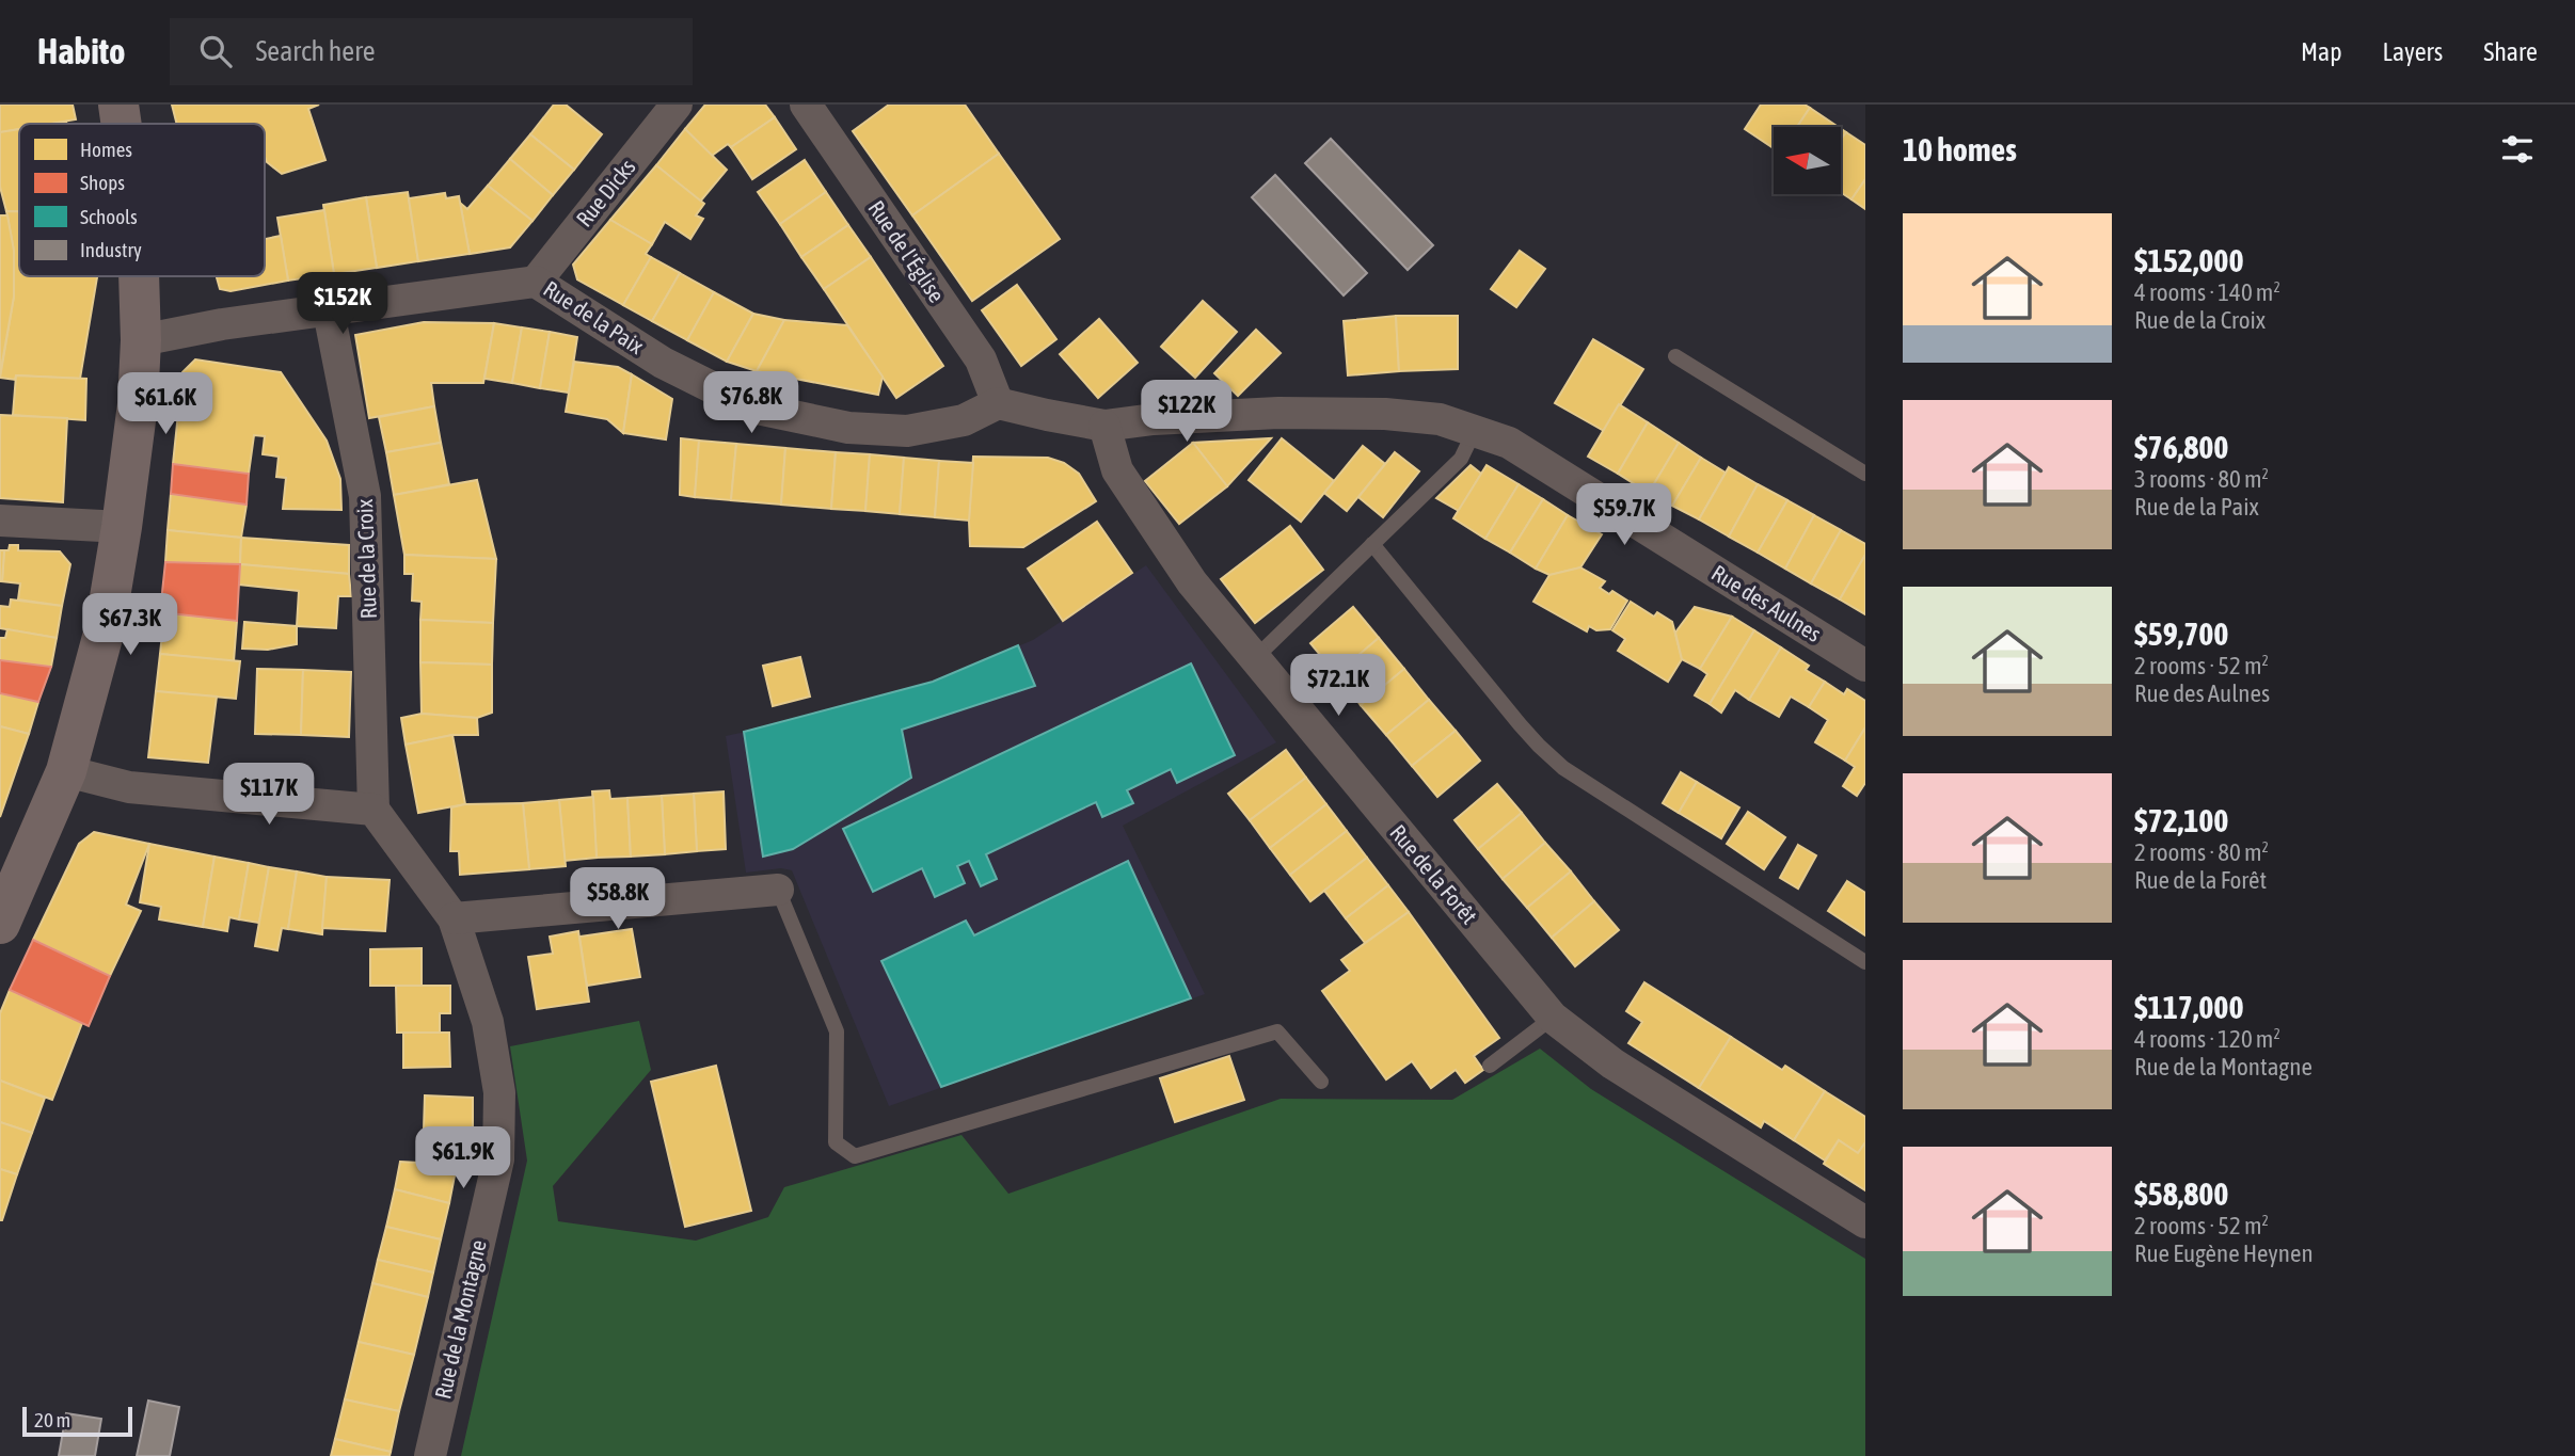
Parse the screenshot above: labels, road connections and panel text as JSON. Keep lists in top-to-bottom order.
{
  "streets": {
    "street": [
      "Rue Dicks",
      "Rue de l'Église",
      "Rue de la Paix",
      "Rue de la Croix",
      "Rue des Aulnes",
      "Rue de la Forêt",
      "Rue de la Montagne"
    ]
  },
  "crossings": [
    ["Rue Dicks", "Rue de la Paix"],
    ["Rue de l'Église", "Rue de la Paix"],
    ["Rue de la Paix", "Rue de la Croix"],
    ["Rue de la Croix", "Rue de la Montagne"],
    ["Rue des Aulnes", "Rue de la Forêt"]
  ],
  "legend": [
    "Homes",
    "Shops",
    "Schools",
    "Industry"
  ],
  "scale_bar": "20 m",
  "north": "left",
  "page": {
    "header": "Habito",
    "search": "Search here",
    "nav": ["Map", "Layers", "Share"],
    "heading": "10 homes",
    "list": [
      {
        "name": "$152,000",
        "note": "4 rooms · 140 m² · Rue de la Croix"
      },
      {
        "name": "$76,800",
        "note": "3 rooms · 80 m² · Rue de la Paix"
      },
      {
        "name": "$59,700",
        "note": "2 rooms · 52 m² · Rue des Aulnes"
      },
      {
        "name": "$72,100",
        "note": "2 rooms · 80 m² · Rue de la Forêt"
      },
      {
        "name": "$117,000",
        "note": "4 rooms · 120 m² · Rue de la Montagne"
      },
      {
        "name": "$58,800",
        "note": "2 rooms · 52 m² · Rue Eugène Heynen"
      }
    ],
    "price": [
      "$152K",
      "$76.8K",
      "$61.6K",
      "$122K",
      "$59.7K",
      "$67.3K",
      "$72.1K",
      "$117K",
      "$58.8K",
      "$61.9K"
    ],
    "scale": "20 m"
  }
}
